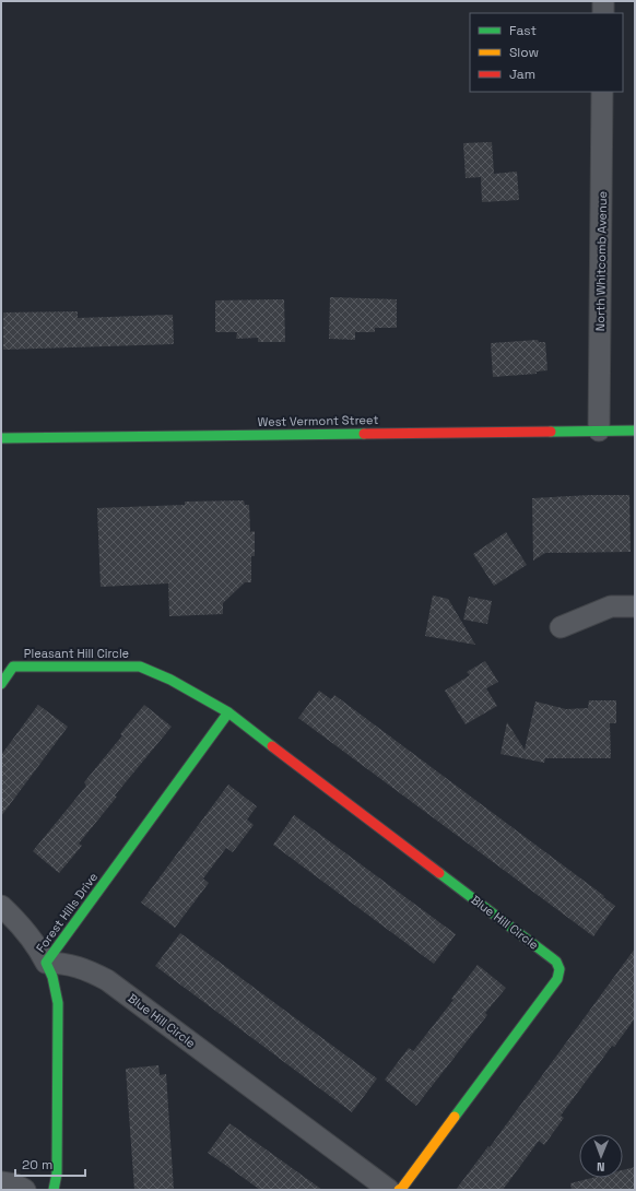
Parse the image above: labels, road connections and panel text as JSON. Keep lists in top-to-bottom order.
{
  "streets": {
    "street": [
      "North Whitcomb Avenue",
      "West Vermont Street",
      "Pleasant Hill Circle",
      "Forest Hills Drive",
      "Blue Hill Circle"
    ]
  },
  "crossings": [
    ["North Whitcomb Avenue", "West Vermont Street"],
    ["Pleasant Hill Circle", "Forest Hills Drive"],
    ["Pleasant Hill Circle", "Blue Hill Circle"],
    ["Forest Hills Drive", "Blue Hill Circle"]
  ],
  "legend": ["Fast", "Slow", "Jam"],
  "scale_bar": "20 m",
  "north": "bottom"
}
